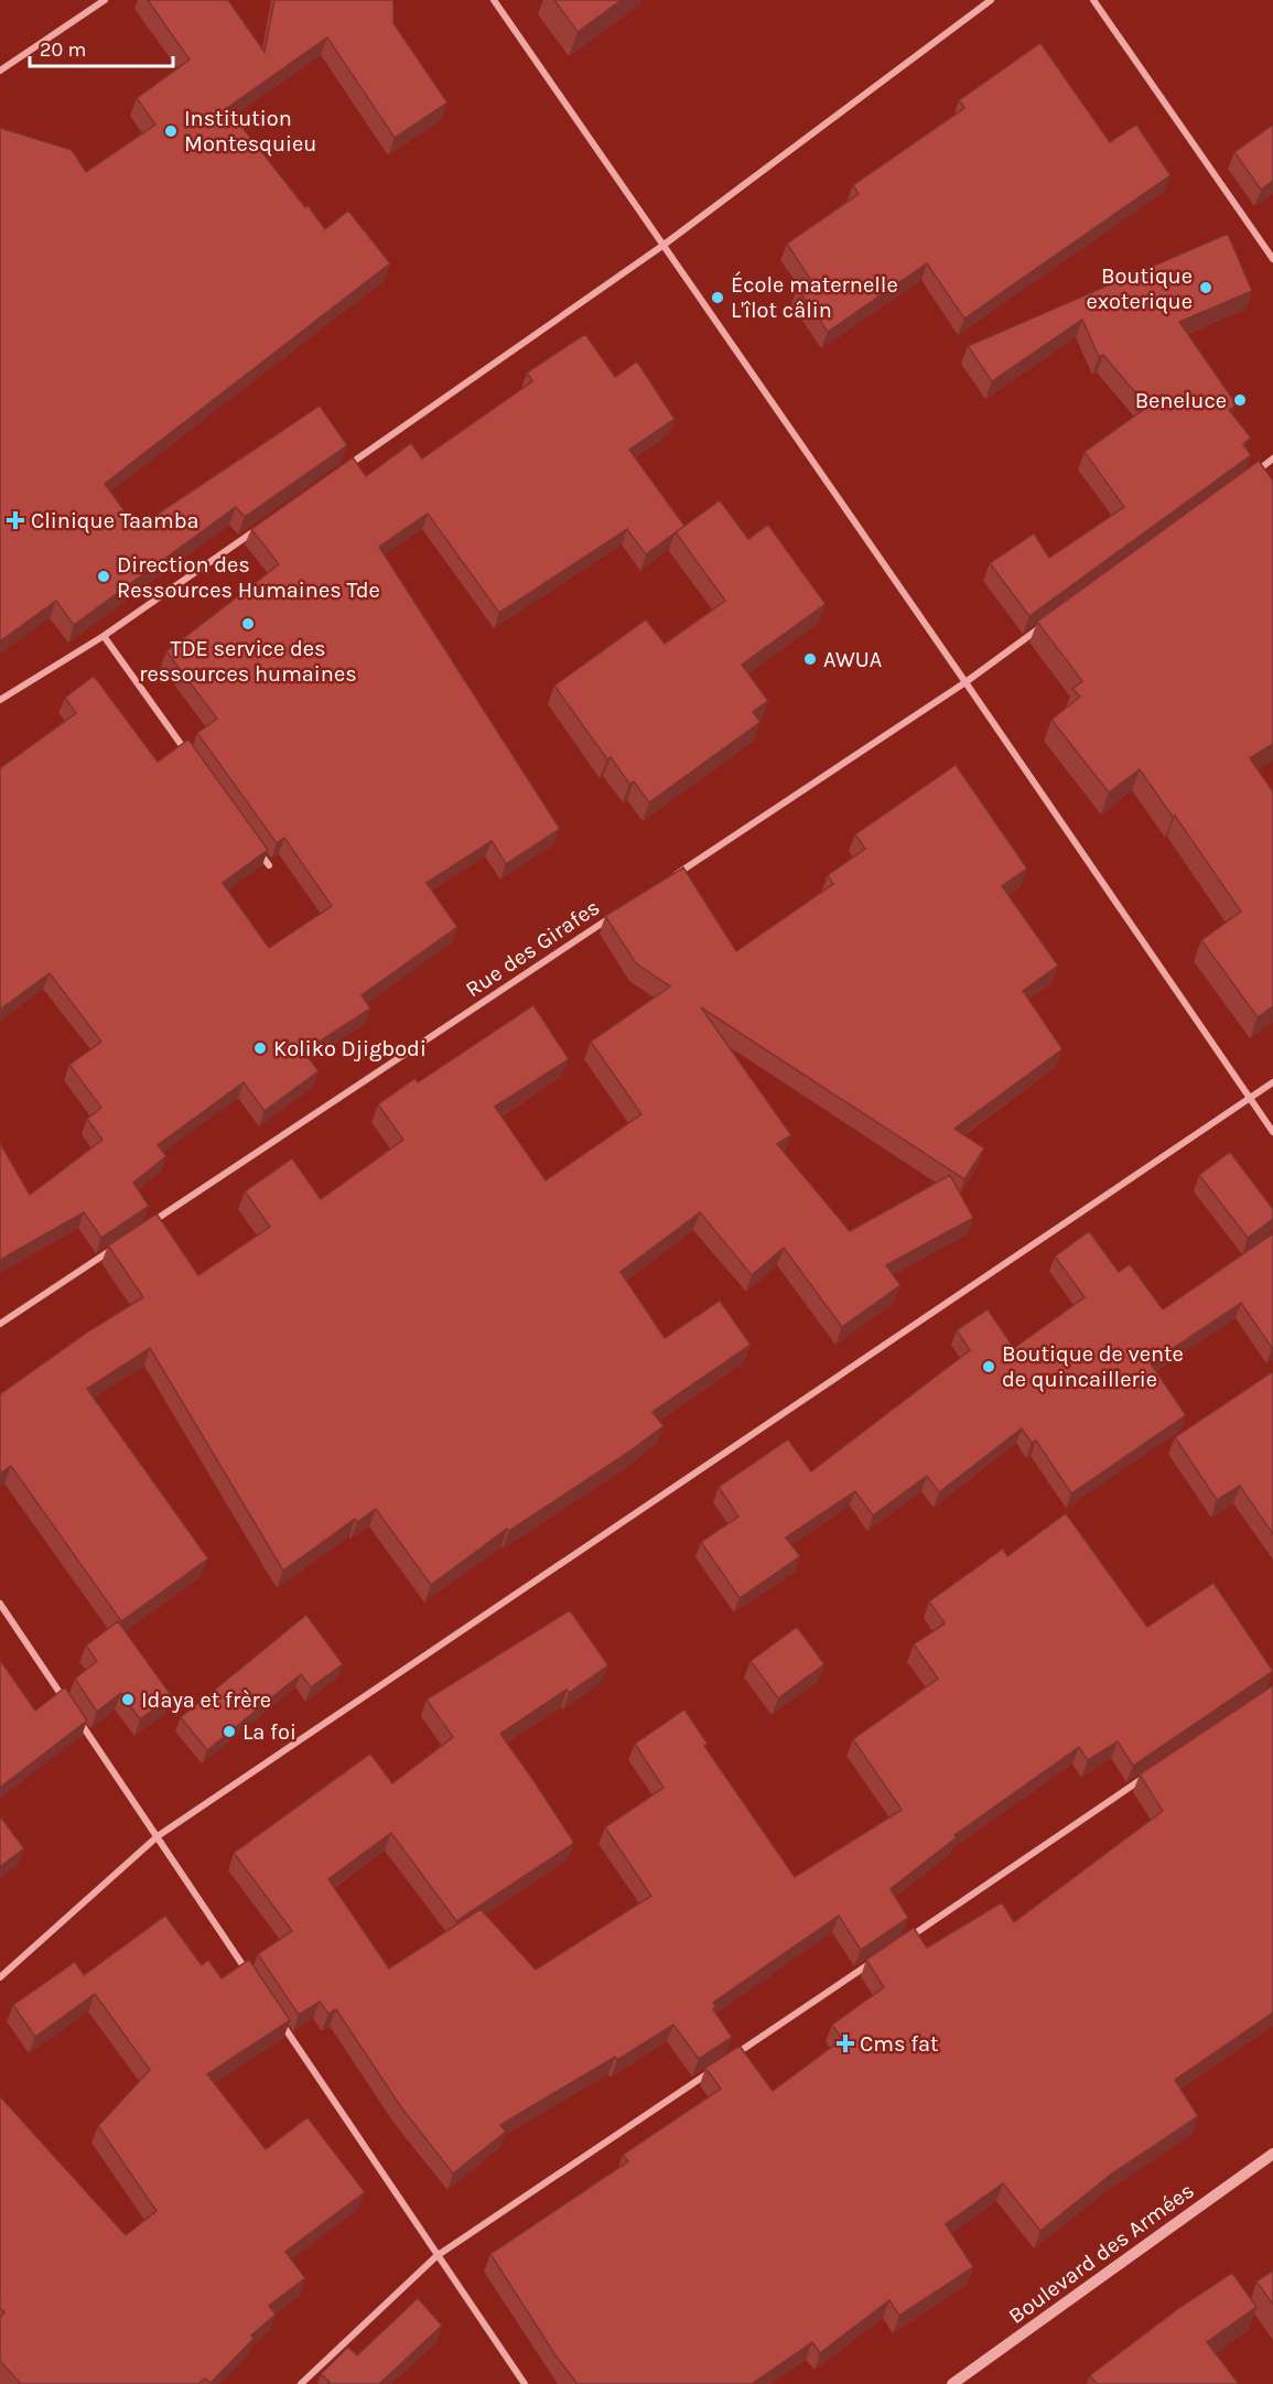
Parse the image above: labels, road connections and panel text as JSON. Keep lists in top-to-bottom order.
{
  "streets": {
    "street": ["Rue des Girafes", "Boulevard des Armées"]
  },
  "places": {
    "other": [
      "Institution Montesquieu",
      "Boutique exoterique",
      "École maternelle L'îlot câlin",
      "Beneluce",
      "Direction des Ressources Humaines Tde",
      "TDE service des ressources humaines",
      "AWUA",
      "Koliko Djigbodi",
      "Boutique de vente de quincaillerie",
      "Idaya et frère",
      "La foi"
    ],
    "health": ["Clinique Taamba", "Cms fat"]
  },
  "scale_bar": "20 m"
}
